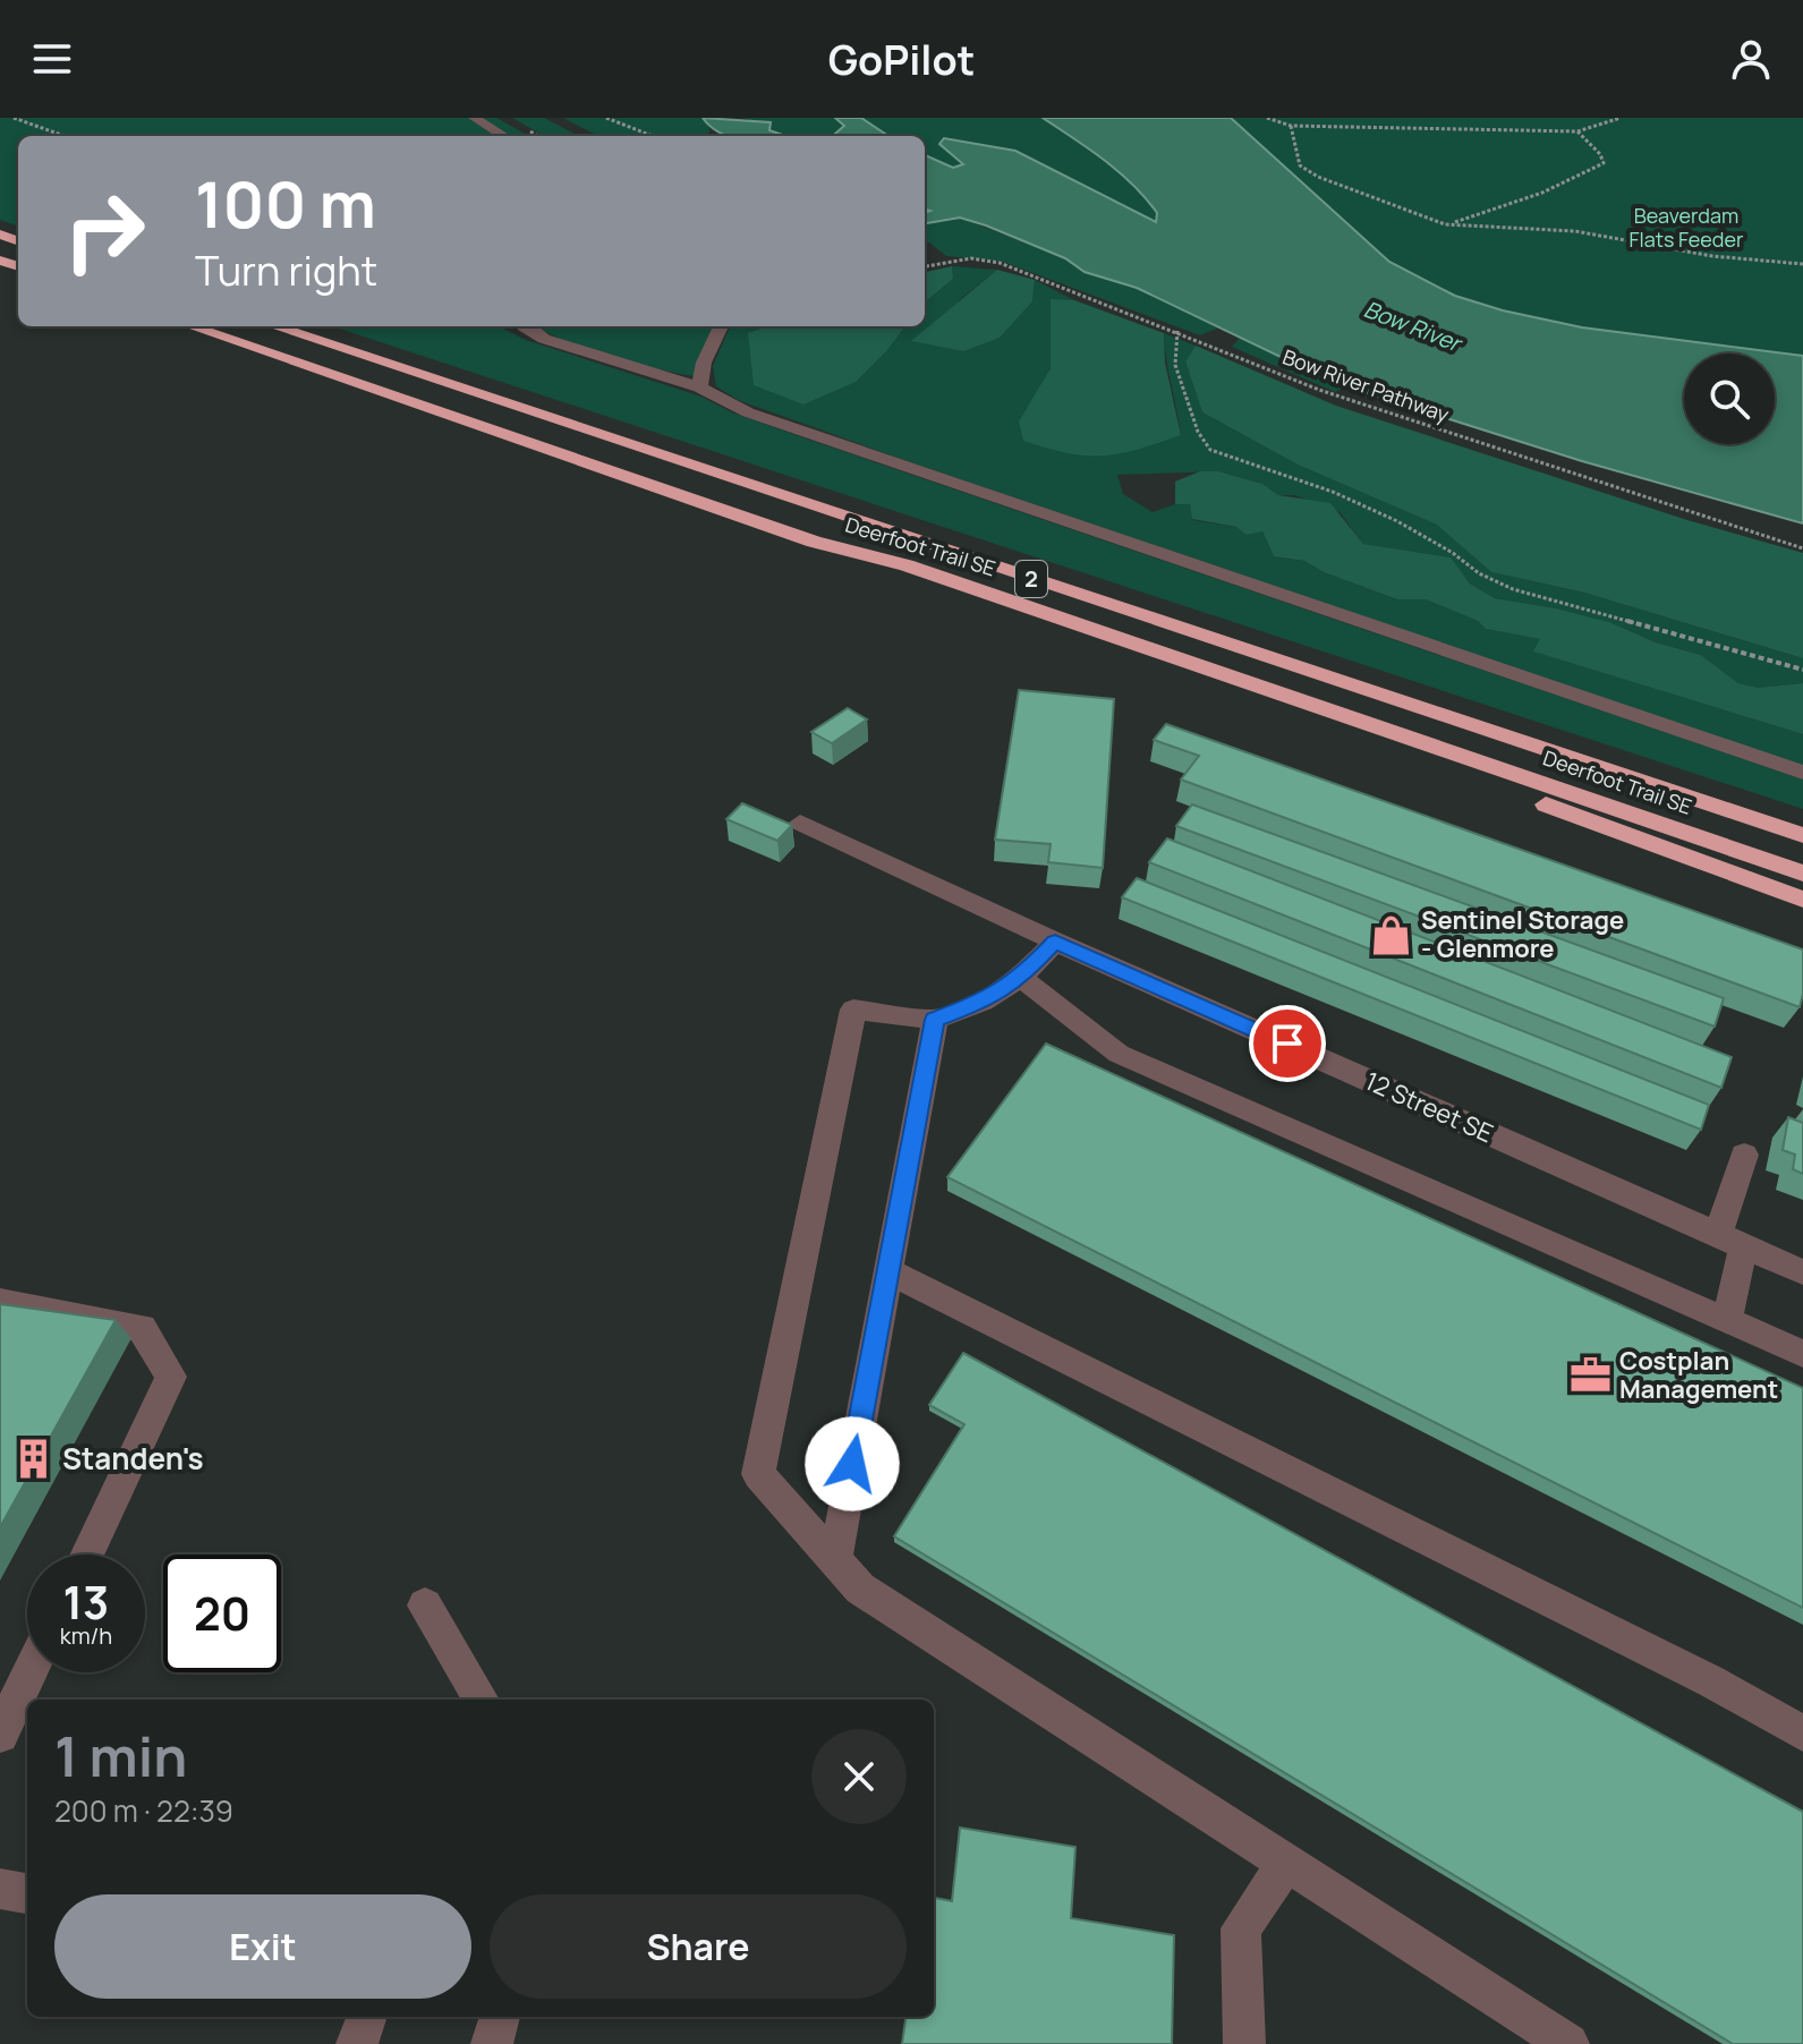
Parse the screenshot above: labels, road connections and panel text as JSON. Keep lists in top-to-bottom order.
{
  "streets": {
    "highway": ["Deerfoot Trail SE", "2"],
    "street": ["12 Street SE"],
    "path": ["Bow River Pathway"]
  },
  "water": ["Bow River"],
  "parks": ["Beaverdam Flats Feeder"],
  "places": {
    "shop": ["Sentinel Storage - Glenmore"],
    "office": ["Costplan Management"],
    "building": ["Standen's"]
  },
  "page": {
    "header": "GoPilot",
    "turn": ["100 m", "Turn right"],
    "speed": "13 km/h",
    "limit": "20",
    "heading": ["1 min", "200 m · 22:39"],
    "buttons": ["Exit", "Share"]
  }
}
